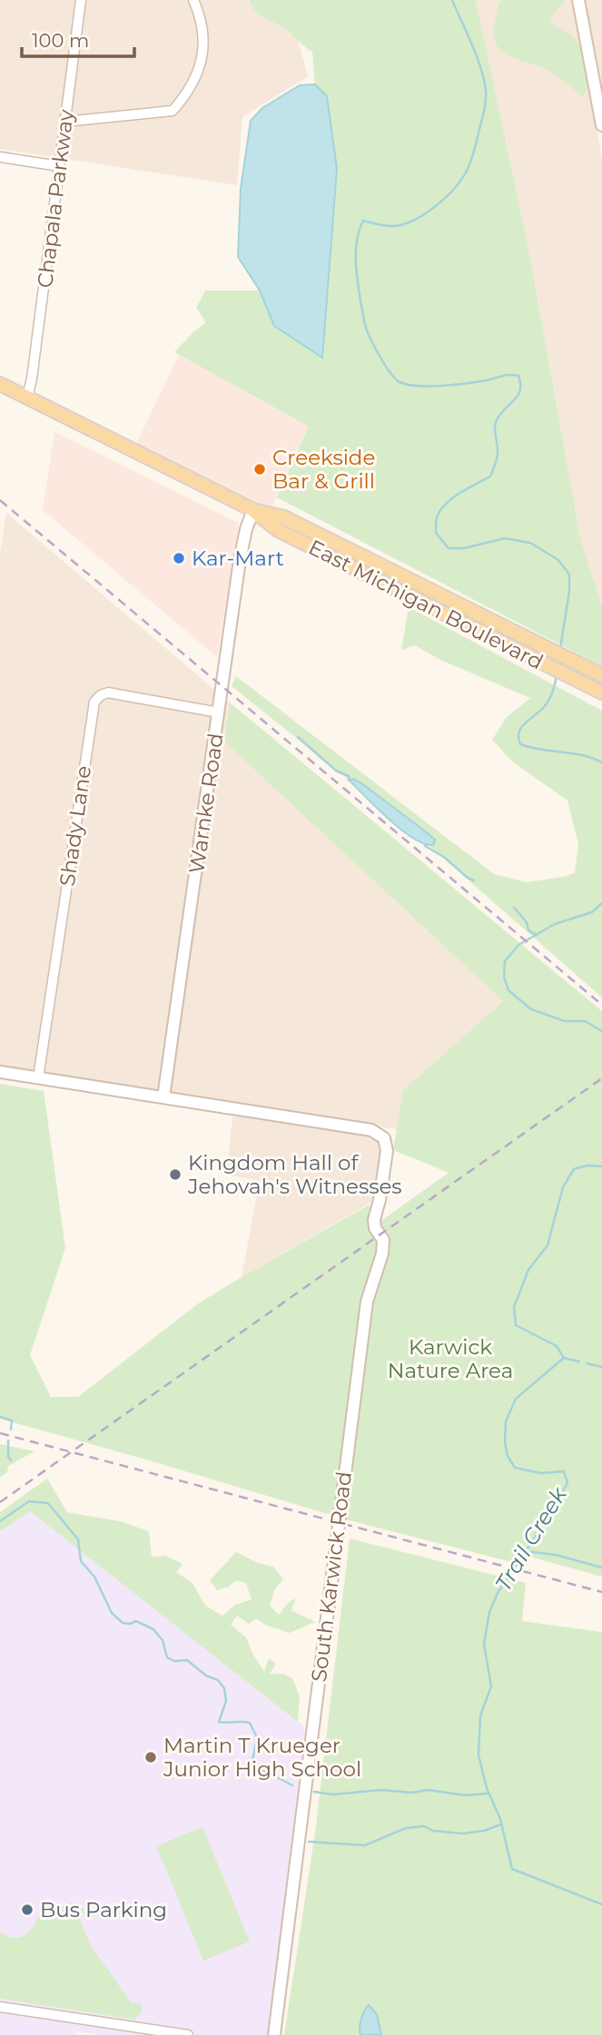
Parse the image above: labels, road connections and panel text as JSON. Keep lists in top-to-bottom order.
{
  "streets": {
    "main road": ["East Michigan Boulevard"],
    "street": [
      "Chapala Parkway",
      "Warnke Road",
      "Shady Lane",
      "South Karwick Road"
    ]
  },
  "crossings": [
    ["Chapala Parkway", "East Michigan Boulevard"],
    ["East Michigan Boulevard", "Warnke Road"],
    ["Warnke Road", "Shady Lane"],
    ["Warnke Road", "South Karwick Road"]
  ],
  "water": ["Trail Creek"],
  "parks": ["Karwick Nature Area"],
  "places": [
    "Creekside Bar & Grill",
    "Kar-Mart",
    "Kingdom Hall of Jehovah's Witnesses",
    "Martin T Krueger Junior High School",
    "Bus Parking"
  ],
  "scale_bar": "100 m"
}
